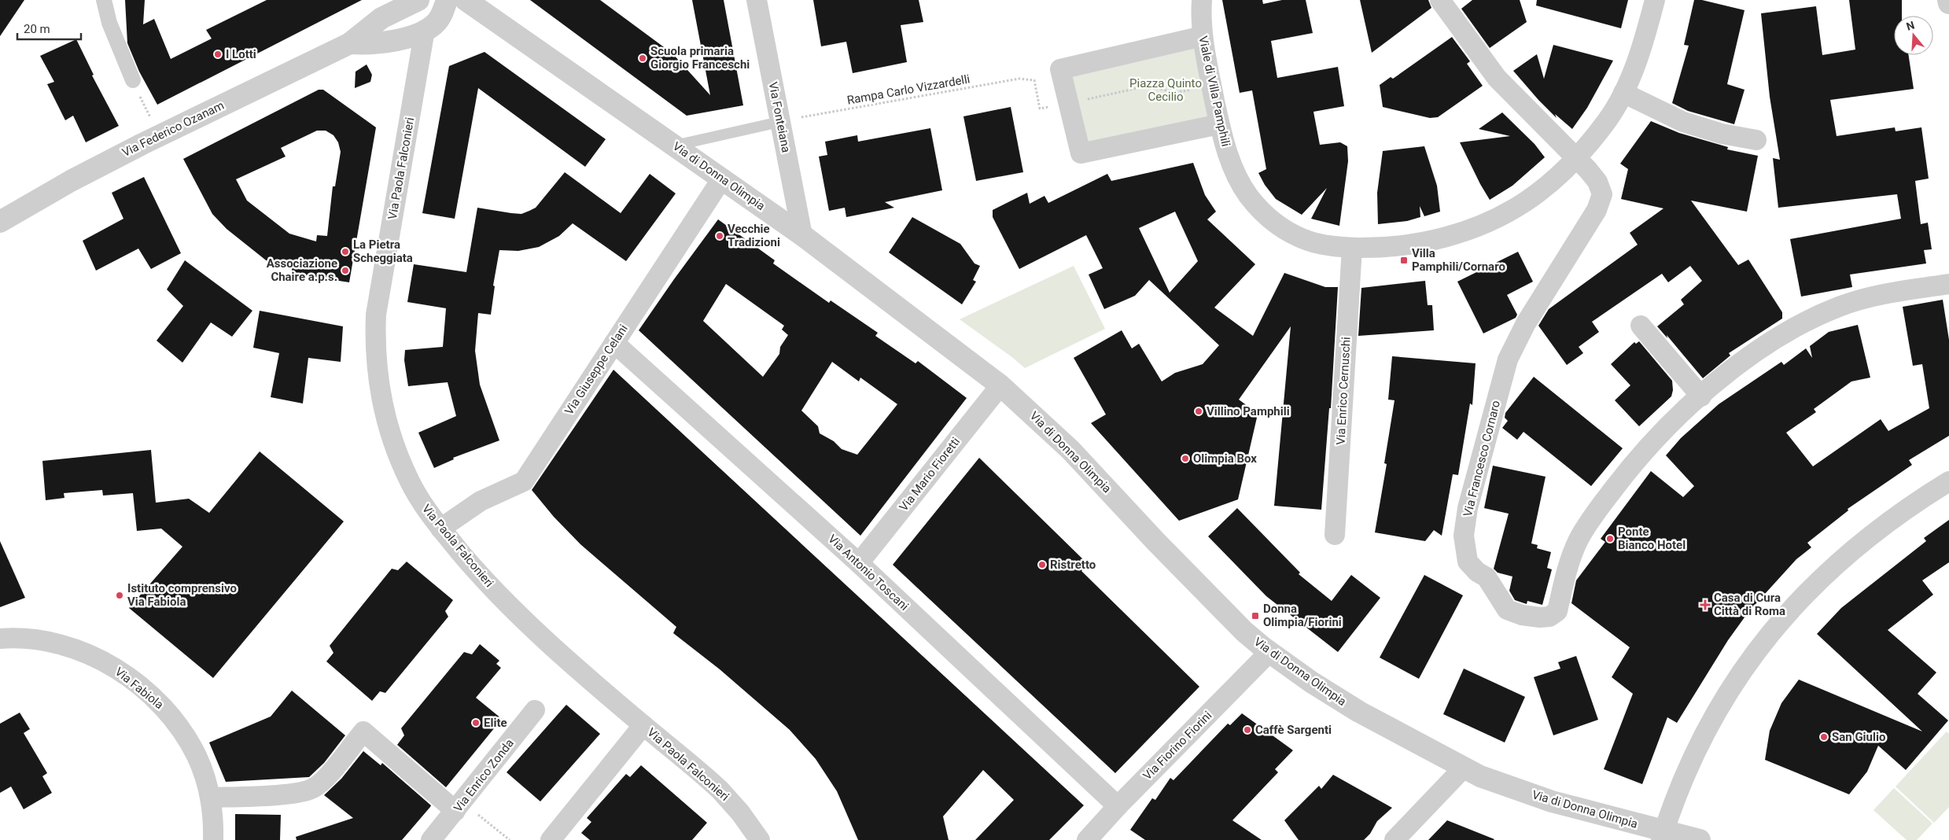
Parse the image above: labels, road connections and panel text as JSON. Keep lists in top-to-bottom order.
{
  "streets": {
    "street": [
      "Viale di Villa Pamphili",
      "Via Fonteiana",
      "Via Federico Ozanam",
      "Via Paola Falconieri",
      "Via di Donna Olimpia",
      "Via Giuseppe Celani",
      "Via Enrico Cernuschi",
      "Via Francesco Cornaro",
      "Via Mario Fioretti",
      "Via Antonio Toscani",
      "Via Fabiola",
      "Via Fiorino Fiorini",
      "Via Enrico Zonda"
    ],
    "path": ["Rampa Carlo Vizzardelli"]
  },
  "crossings": [
    ["Viale di Villa Pamphili", "Via Enrico Cernuschi"],
    ["Viale di Villa Pamphili", "Via Francesco Cornaro"],
    ["Via Fonteiana", "Via di Donna Olimpia"],
    ["Via Paola Falconieri", "Via Giuseppe Celani"],
    ["Via di Donna Olimpia", "Via Giuseppe Celani"],
    ["Via di Donna Olimpia", "Via Mario Fioretti"],
    ["Via di Donna Olimpia", "Via Fiorino Fiorini"],
    ["Via Giuseppe Celani", "Via Antonio Toscani"],
    ["Via Mario Fioretti", "Via Antonio Toscani"],
    ["Via Antonio Toscani", "Via Fiorino Fiorini"]
  ],
  "parks": ["Piazza Quinto Cecilio"],
  "places": {
    "other": [
      "I Lotti",
      "Scuola primaria Giorgio Franceschi",
      "Vecchie Tradizioni",
      "La Pietra Scheggiata",
      "Associazione Chaire a.p.s.",
      "Villino Pamphili",
      "Olimpia Box",
      "Ponte Bianco Hotel",
      "Ristretto",
      "Istituto comprensivo Via Fabiola",
      "Elite",
      "Caffè Sargenti",
      "San Giulio"
    ],
    "transit": ["Villa Pamphili/Cornaro", "Donna Olimpia/Fiorini"],
    "health": ["Casa di Cura Città di Roma"]
  },
  "scale_bar": "20 m",
  "north": "top"
}
